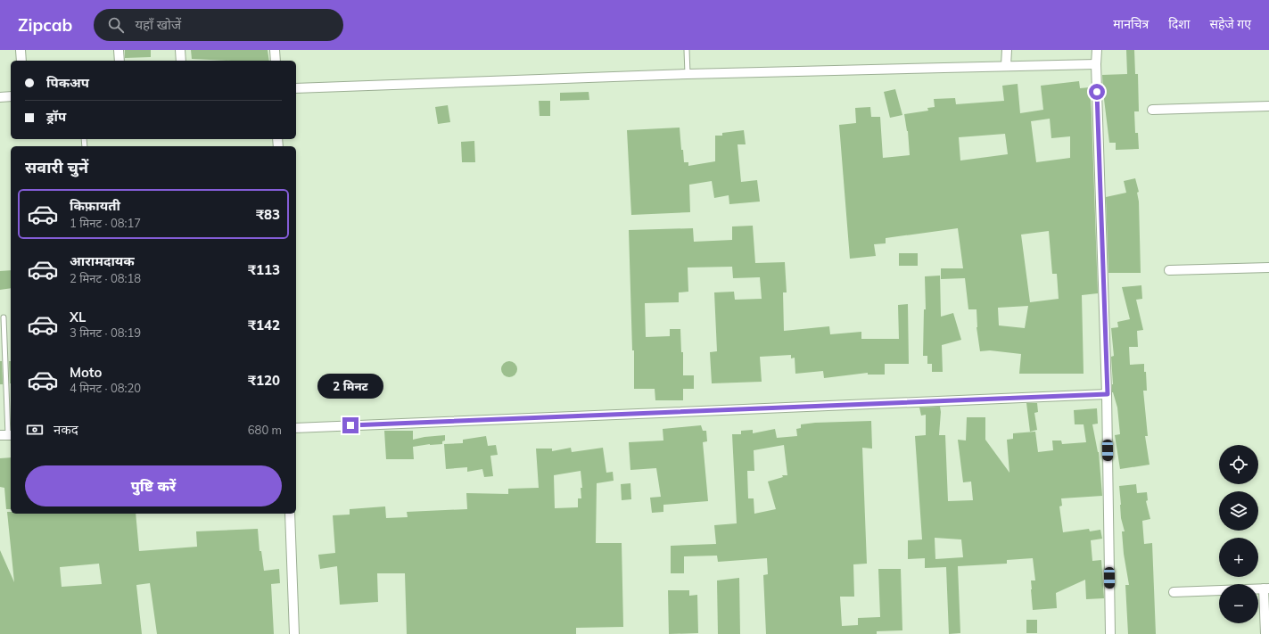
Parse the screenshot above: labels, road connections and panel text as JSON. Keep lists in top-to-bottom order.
{
  "page": {
    "header": "Zipcab",
    "search": "यहाँ खोजें",
    "nav": ["मानचित्र", "दिशा", "सहेजे गए"],
    "banner": ["पिकअप", "ड्रॉप"],
    "heading": "सवारी चुनें",
    "list": [
      {
        "name": "किफ़ायती",
        "note": "1 मिनट · 08:17",
        "value": "₹83"
      },
      {
        "name": "आरामदायक",
        "note": "2 मिनट · 08:18",
        "value": "₹113"
      },
      {
        "name": "XL",
        "note": "3 मिनट · 08:19",
        "value": "₹142"
      },
      {
        "name": "Moto",
        "note": "4 मिनट · 08:20",
        "value": "₹120"
      }
    ],
    "bubble": "2 मिनट",
    "pay": ["नकद", "680 m"],
    "map_buttons": ["+", "−"],
    "buttons": "पुष्टि करें"
  }
}
